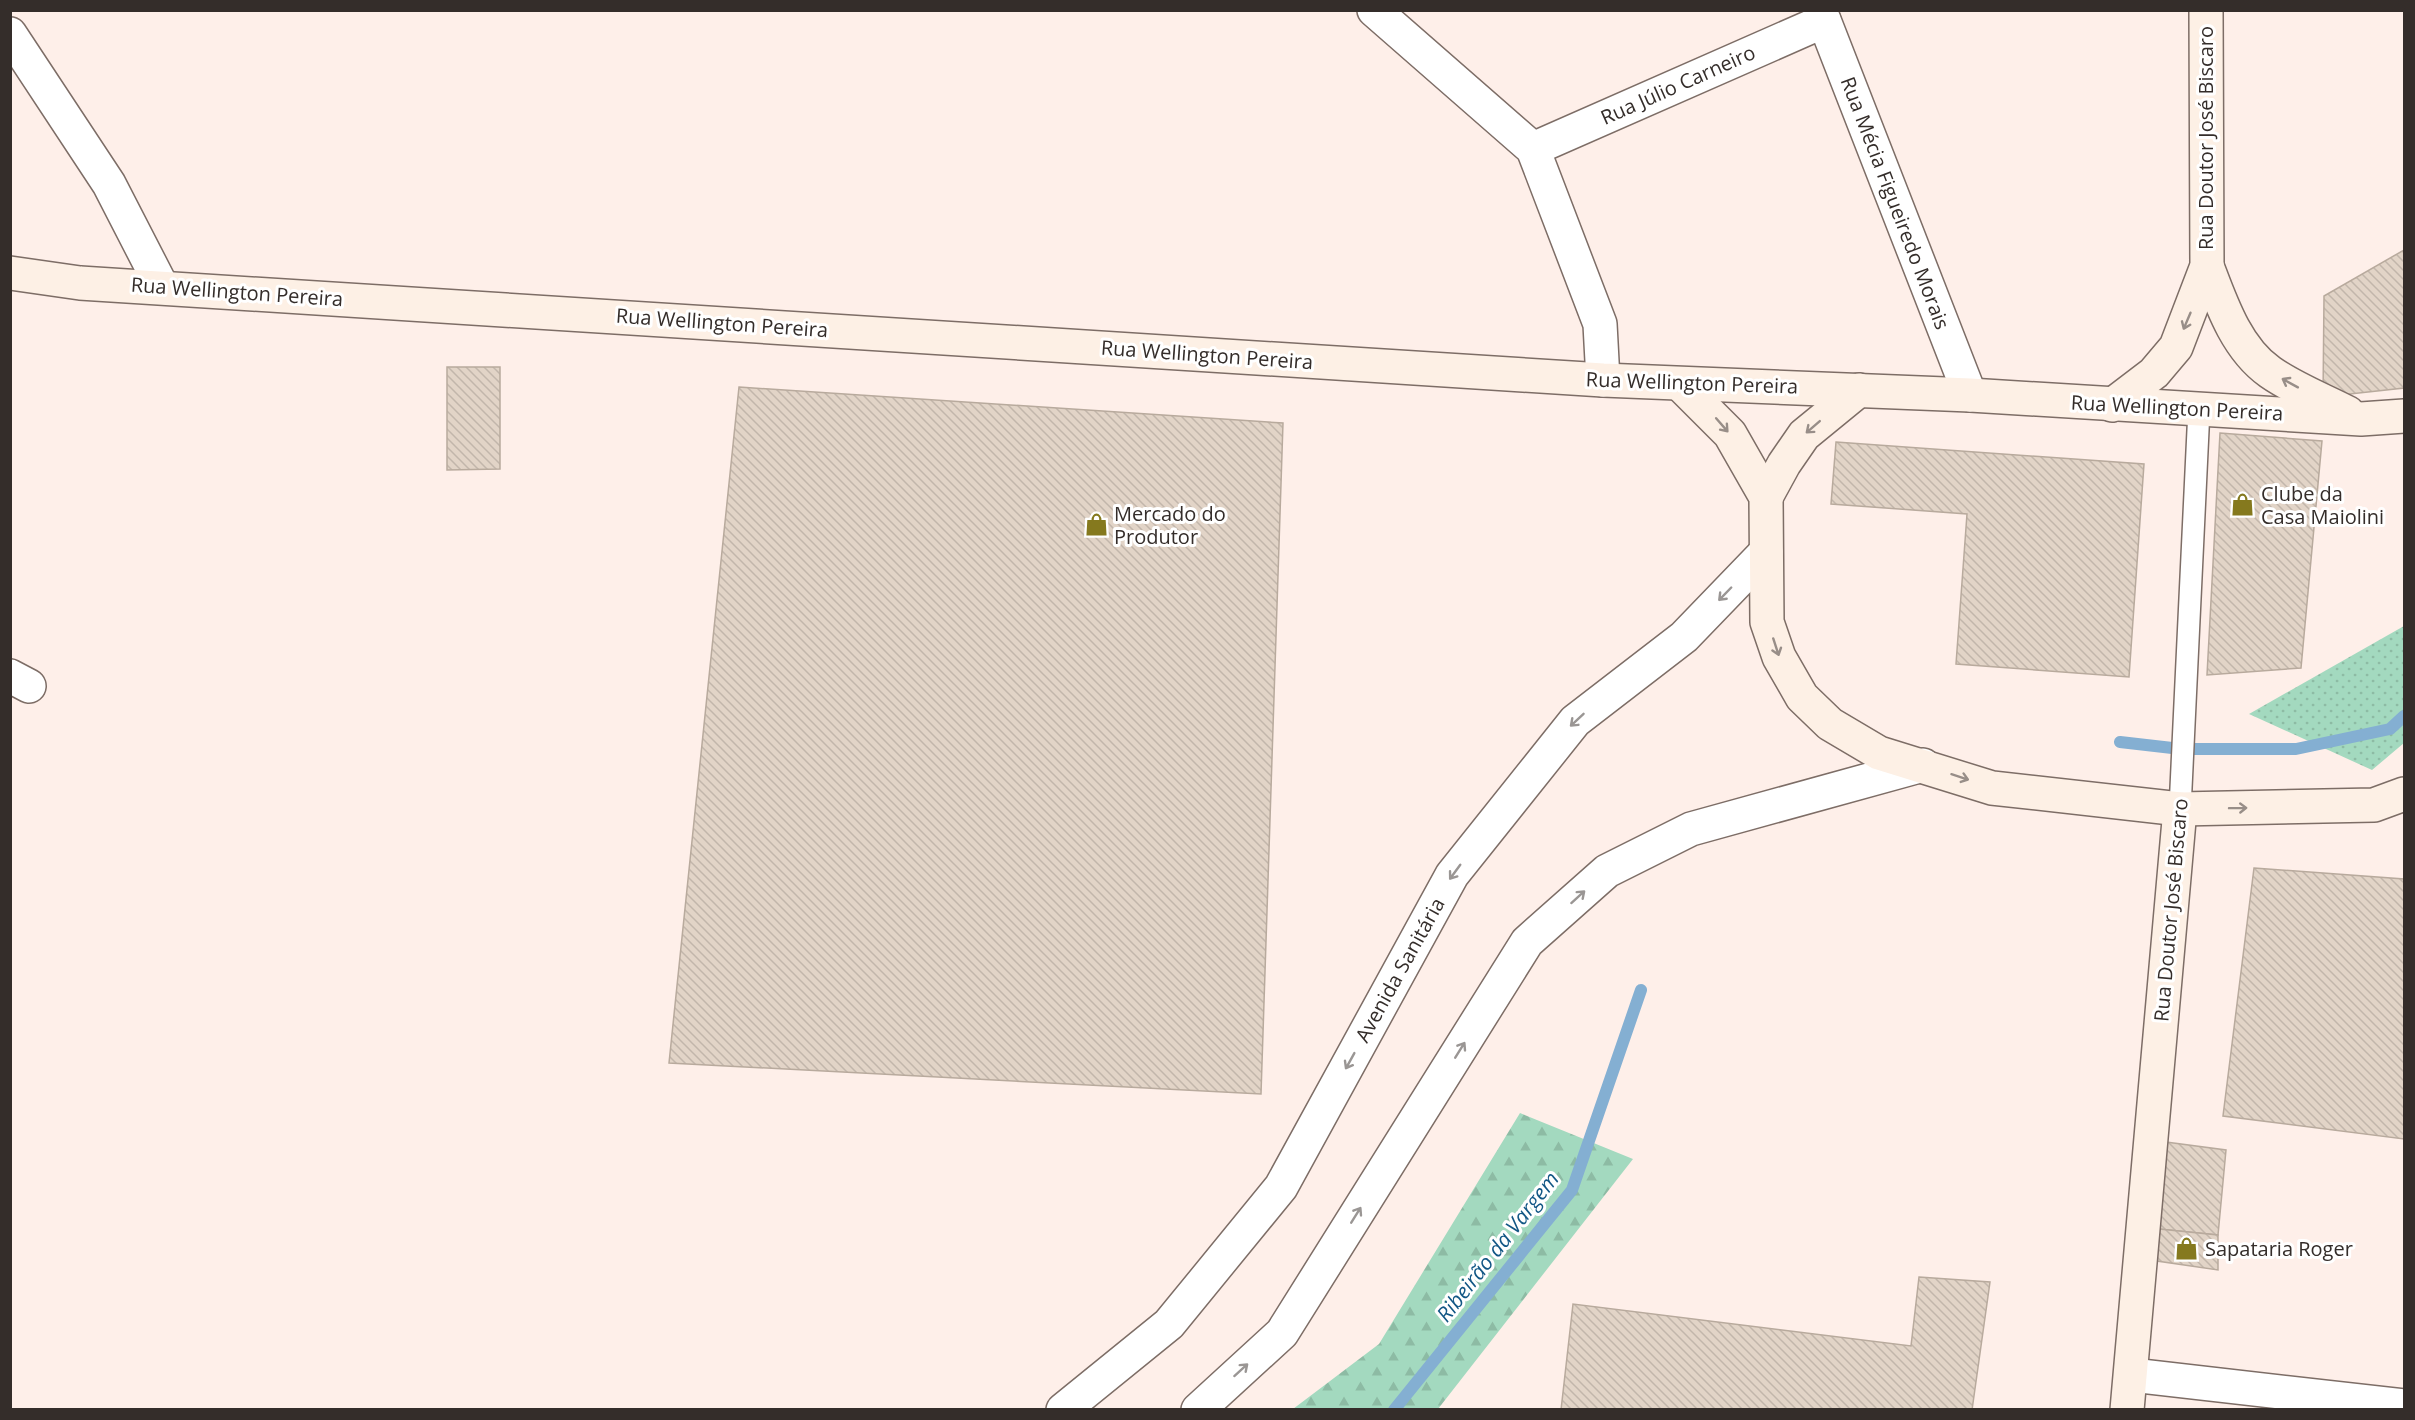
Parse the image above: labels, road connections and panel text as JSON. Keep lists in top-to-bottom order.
{
  "streets": {
    "main road": ["Rua Doutor José Biscaro", "Rua Wellington Pereira"],
    "street": ["Rua Júlio Carneiro", "Rua Mécia Figueiredo Morais", "Avenida Sanitária"]
  },
  "crossings": [
    ["Rua Júlio Carneiro", "Rua Mécia Figueiredo Morais"],
    ["Rua Doutor José Biscaro", "Rua Wellington Pereira"],
    ["Rua Mécia Figueiredo Morais", "Rua Wellington Pereira"]
  ],
  "water": ["Ribeirão da Vargem"],
  "places": {
    "shop": ["Clube da Casa Maiolini", "Mercado do Produtor", "Sapataria Roger"]
  }
}
